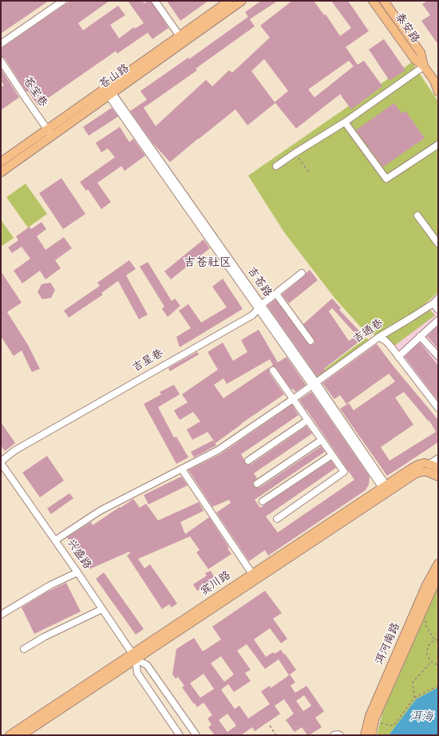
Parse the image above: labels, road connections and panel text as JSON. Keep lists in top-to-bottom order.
{
  "streets": {
    "main road": [
      "泰安路",
      "苍山路",
      "宾川路",
      "洱河南路"
    ],
    "street": [
      "苍宝巷",
      "吉苍路",
      "吉通巷",
      "吉星巷",
      "兴盛路"
    ]
  },
  "crossings": [
    ["苍山路", "苍宝巷"],
    ["苍山路", "吉苍路"],
    ["吉苍路", "吉通巷"],
    ["吉苍路", "吉星巷"],
    ["吉苍路", "宾川路"],
    ["吉通巷", "兴盛路"],
    ["吉星巷", "兴盛路"],
    ["兴盛路", "宾川路"]
  ],
  "districts": ["吉苍社区"],
  "water": ["洱海"]
}
